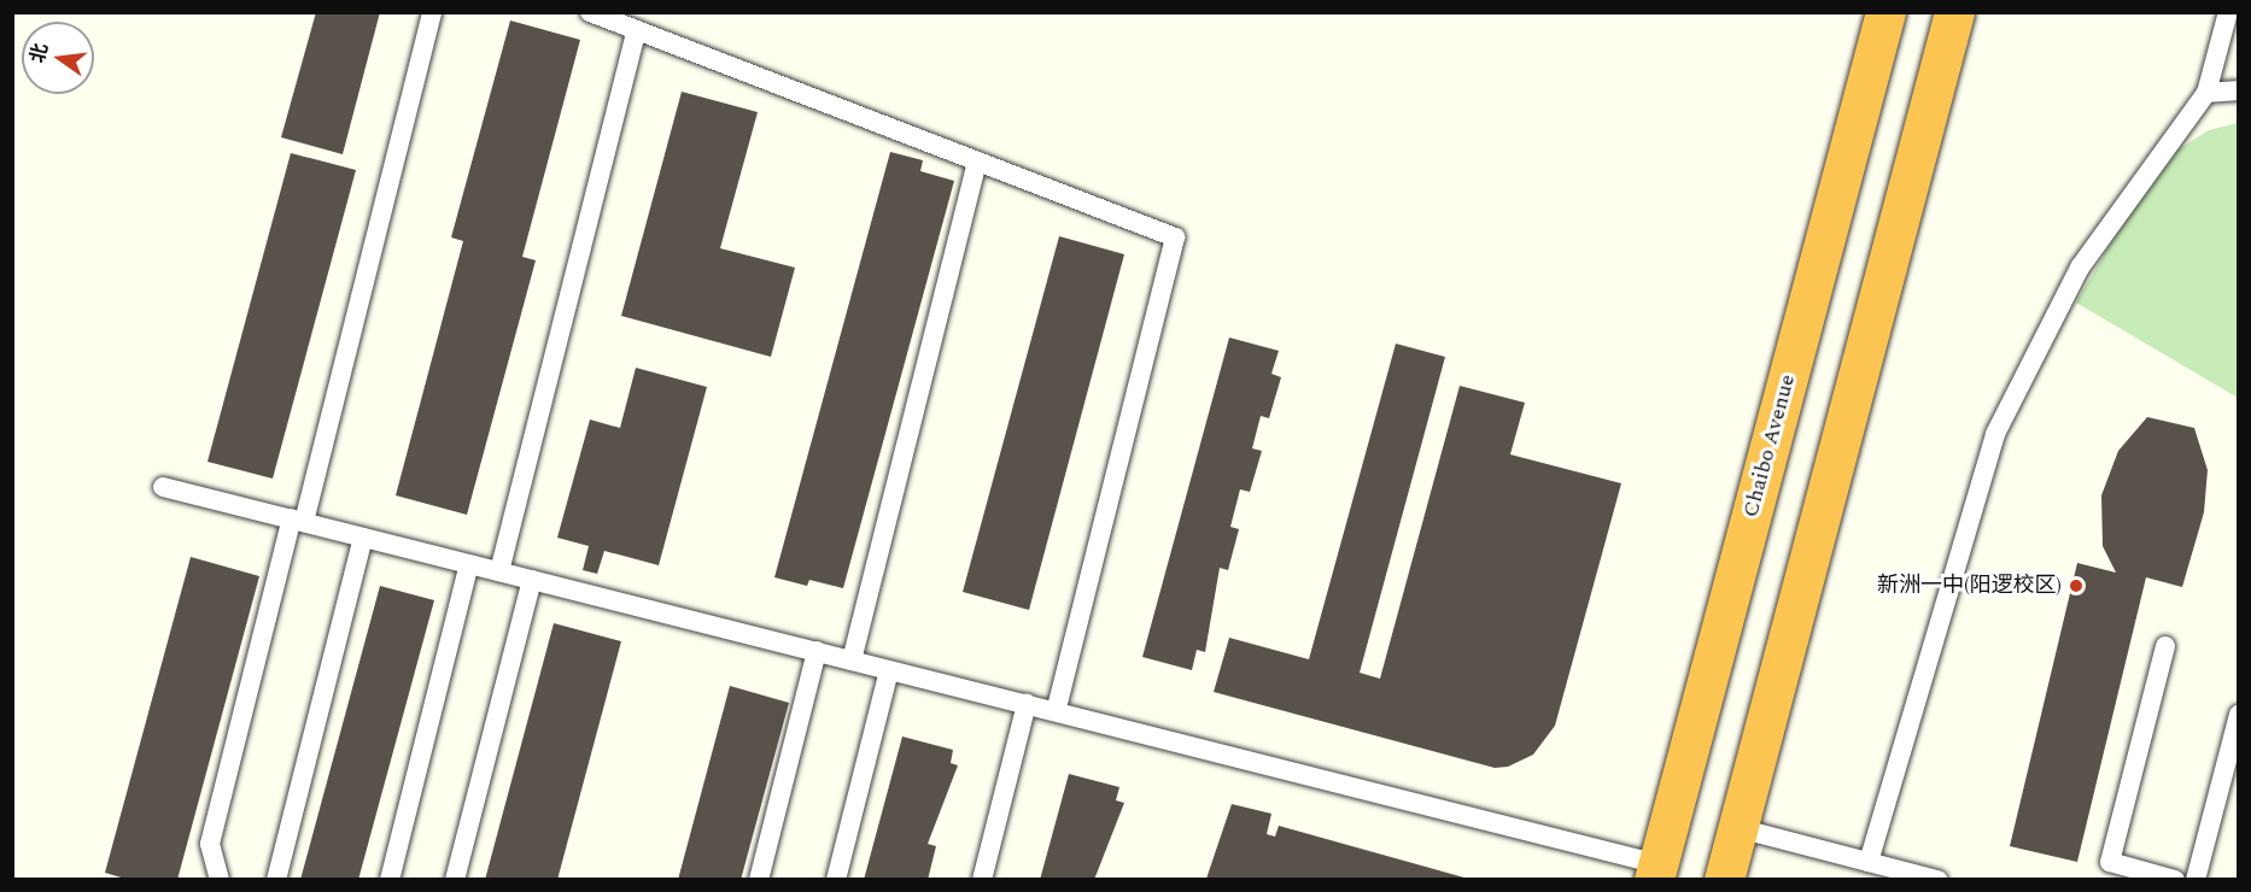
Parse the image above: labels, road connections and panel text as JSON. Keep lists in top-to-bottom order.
{
  "streets": {
    "highway": ["Chaibo Avenue"]
  },
  "places": ["新洲一中(阳逻校区)"],
  "north": "left"
}
